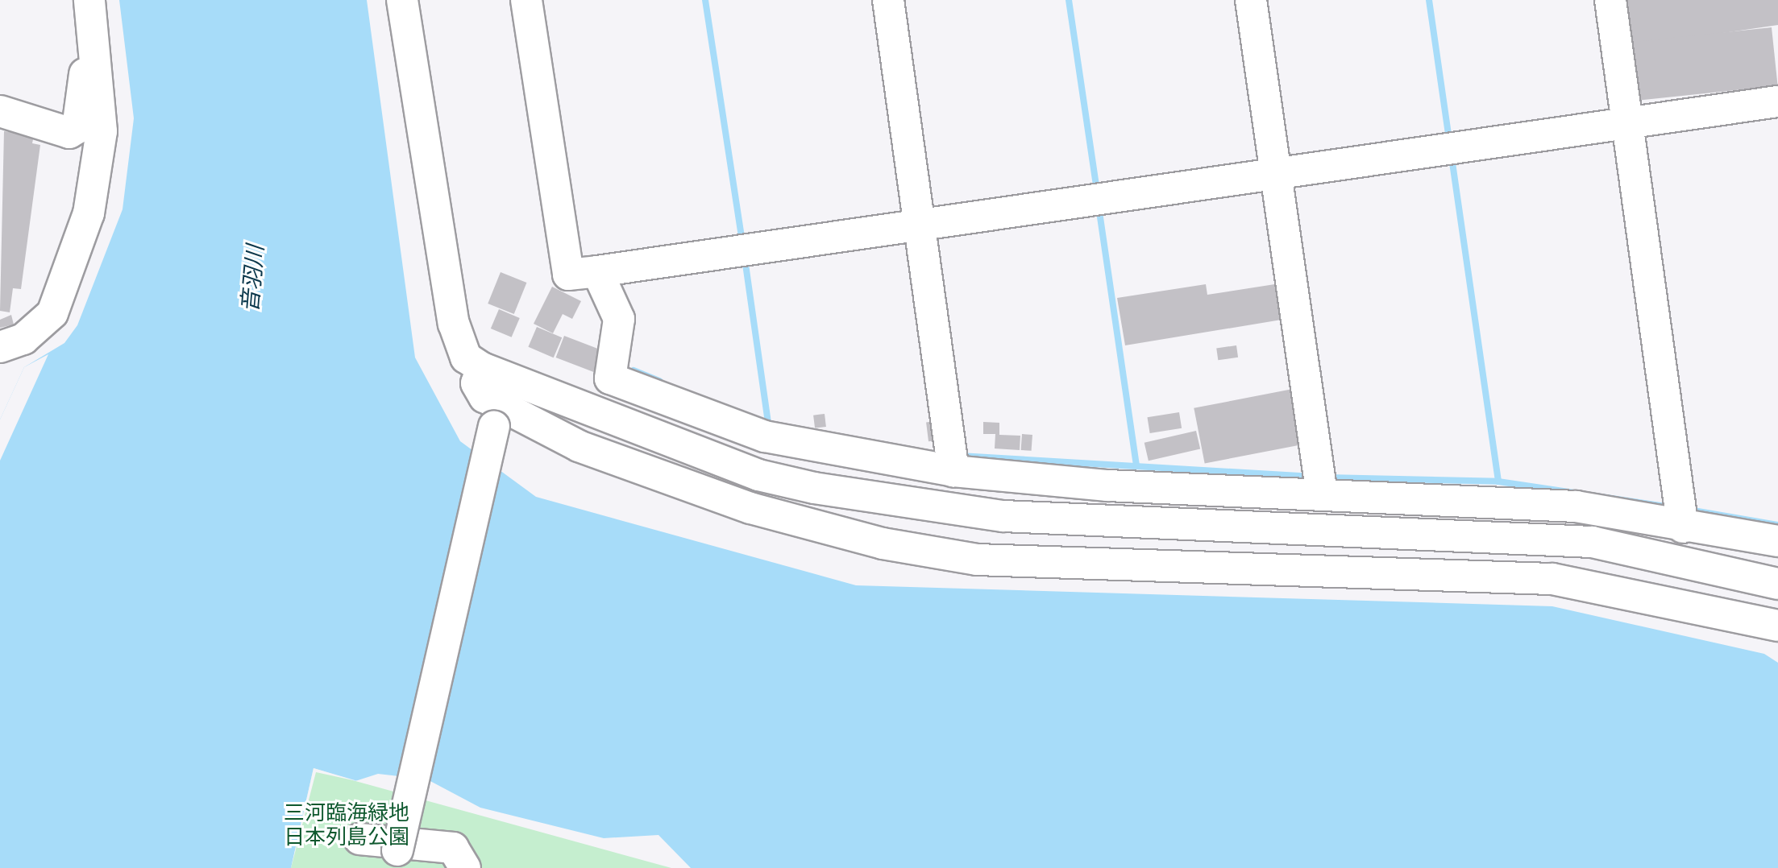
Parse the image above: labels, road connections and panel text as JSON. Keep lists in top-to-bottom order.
{
  "water": ["音羽川"],
  "parks": ["三河臨海緑地 日本列島公園"]
}
